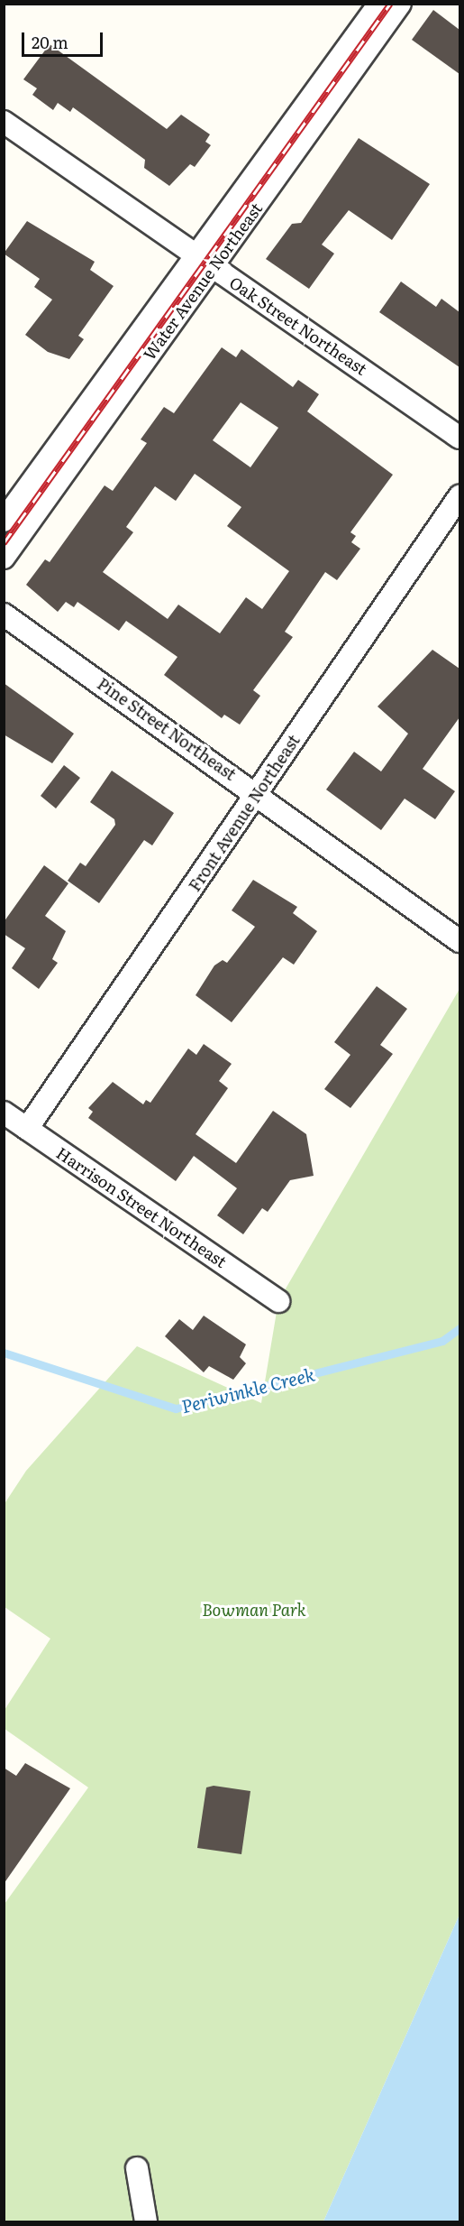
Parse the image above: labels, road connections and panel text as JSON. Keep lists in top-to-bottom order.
{
  "streets": {
    "street": [
      "Water Avenue Northeast",
      "Oak Street Northeast",
      "Pine Street Northeast",
      "Front Avenue Northeast",
      "Harrison Street Northeast"
    ]
  },
  "crossings": [
    ["Water Avenue Northeast", "Oak Street Northeast"],
    ["Pine Street Northeast", "Front Avenue Northeast"],
    ["Front Avenue Northeast", "Harrison Street Northeast"]
  ],
  "water": ["Periwinkle Creek"],
  "parks": ["Bowman Park"],
  "scale_bar": "20 m"
}
